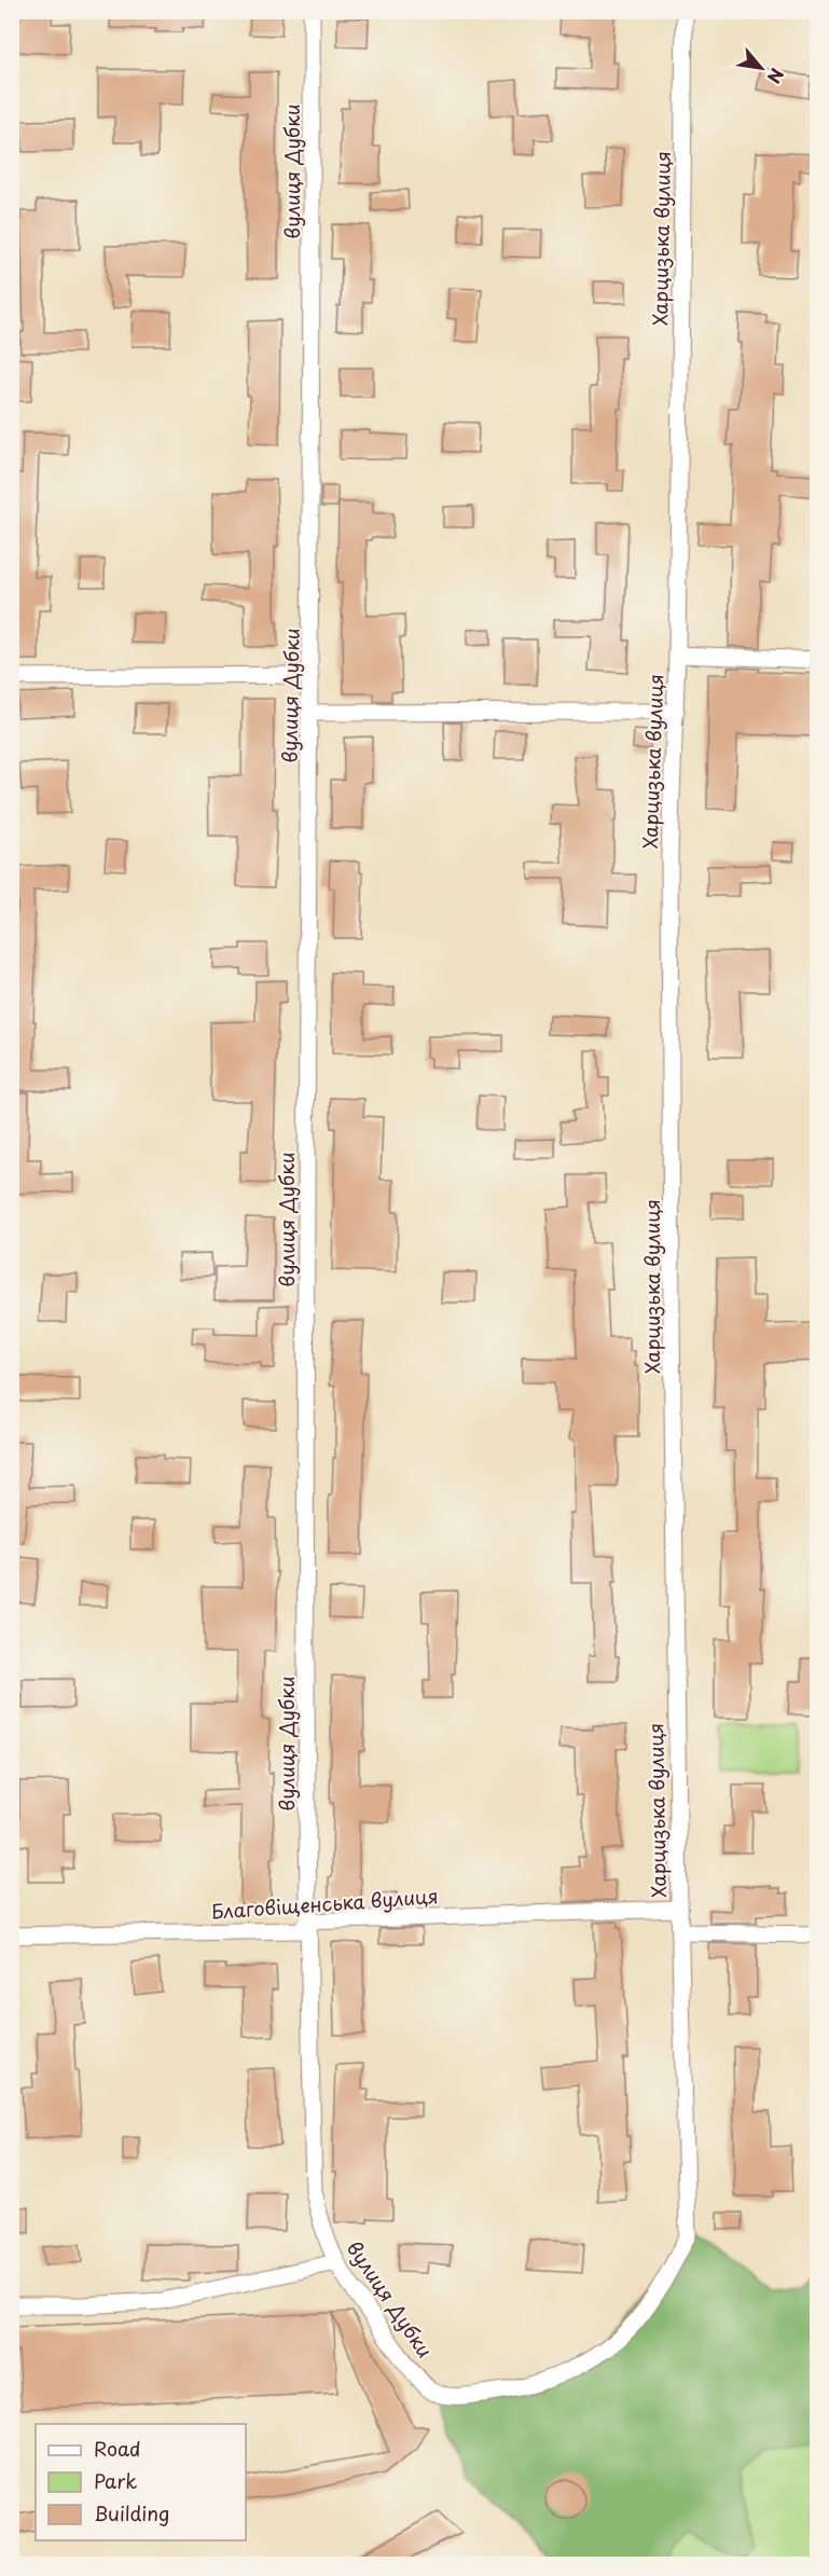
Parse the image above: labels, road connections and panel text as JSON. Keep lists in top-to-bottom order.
{
  "streets": {
    "street": ["вулиця Дубки", "Харцизька вулиця", "Благовіщенська вулиця"]
  },
  "crossings": [
    ["вулиця Дубки", "Харцизька вулиця"],
    ["вулиця Дубки", "Благовіщенська вулиця"],
    ["Харцизька вулиця", "Благовіщенська вулиця"]
  ],
  "legend": ["Road", "Park", "Building"],
  "north": "bottom right"
}
